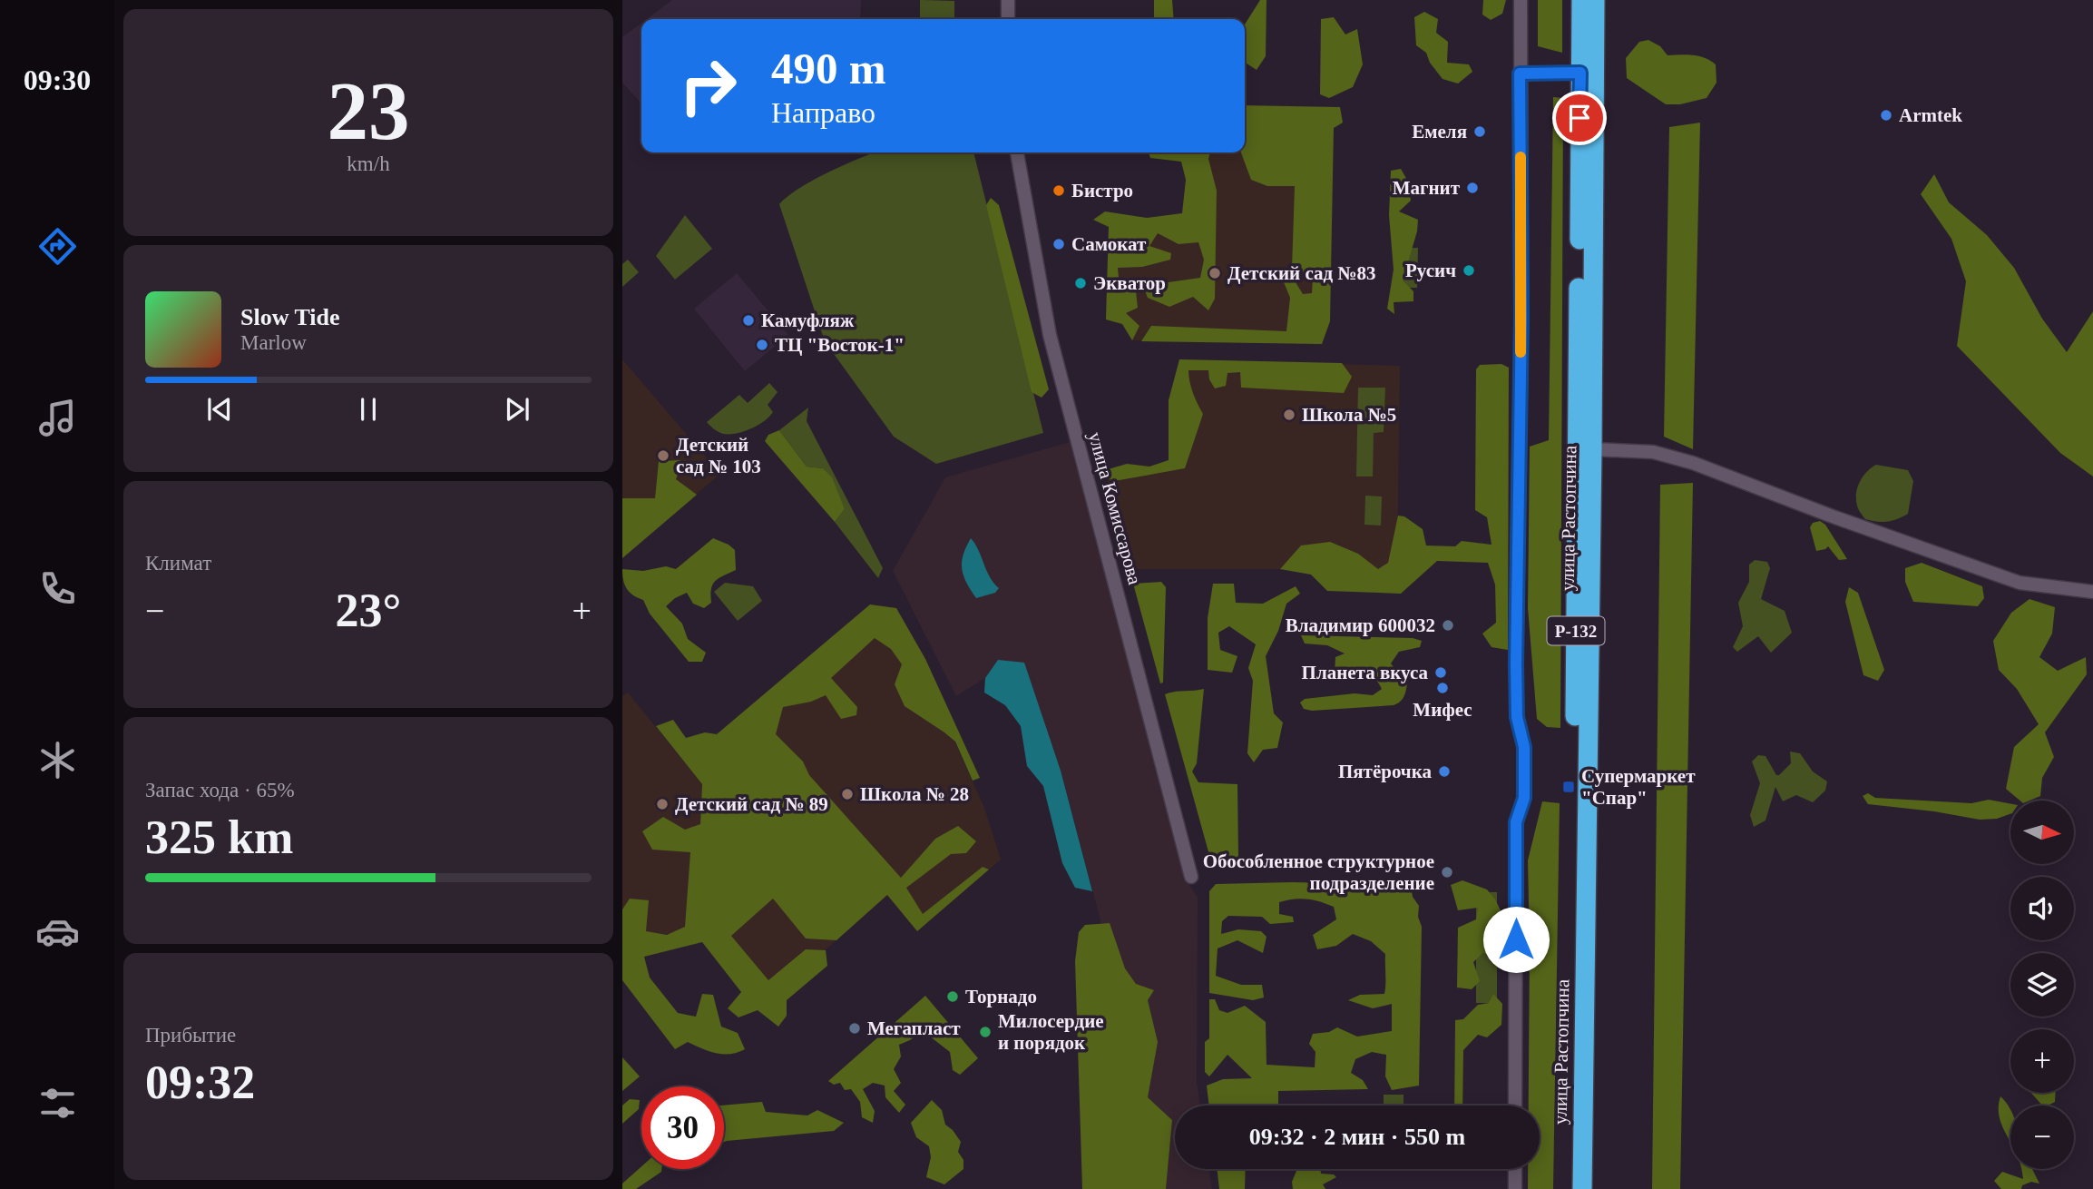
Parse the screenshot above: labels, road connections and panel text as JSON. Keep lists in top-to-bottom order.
{
  "streets": {
    "highway": ["улица Растопчина", "Р-132"],
    "street": ["улица Комиссарова"]
  },
  "places": {
    "other": [
      "Armtek",
      "Емеля",
      "Магнит",
      "Бистро",
      "Самокат",
      "Русич",
      "Детский сад №83",
      "Экватор",
      "Камуфляж",
      "ТЦ \"Восток-1\"",
      "Школа №5",
      "Детский сад № 103",
      "Владимир 600032",
      "Планета вкуса",
      "Мифес",
      "Пятёрочка",
      "Школа № 28",
      "Детский сад № 89",
      "Обособленное структурное подразделение",
      "Торнадо",
      "Мегапласт",
      "Милосердие и порядок"
    ],
    "transit": ["Супермаркет \"Спар\""]
  },
  "north": "right",
  "page": {
    "tabs": "09:30",
    "tile": [
      ["23", "km/h"],
      "Климат",
      ["Запас хода · 65%", "325 km"],
      ["Прибытие", "09:32"]
    ],
    "turn": ["490 m", "Направо"],
    "song": ["Slow Tide", "Marlow"],
    "heat": ["−", "23°", "+"],
    "map_buttons": ["+", "−"],
    "limit": "30",
    "trip": "09:32 · 2 мин · 550 m"
  }
}
